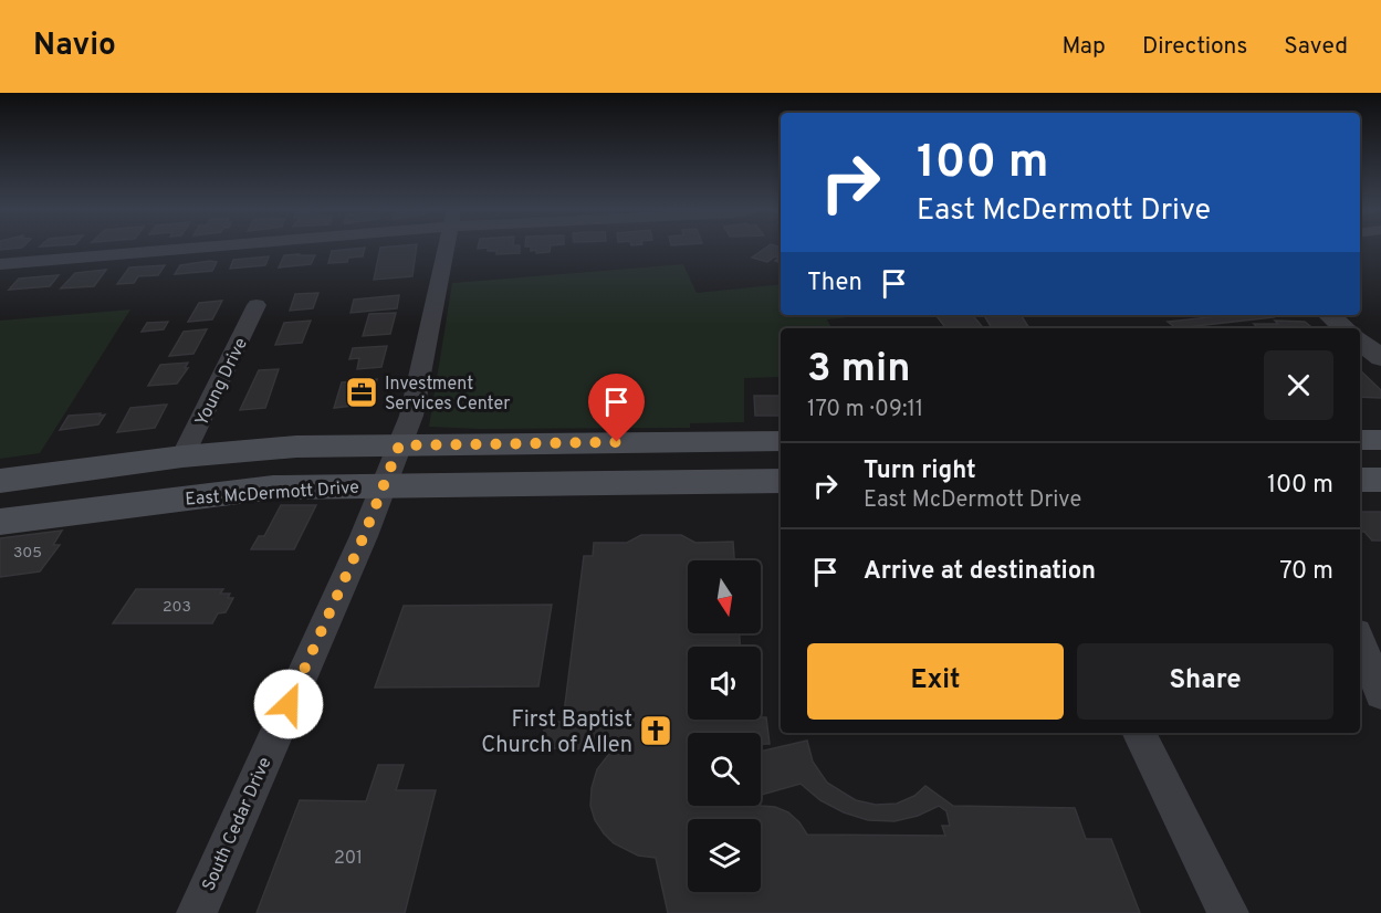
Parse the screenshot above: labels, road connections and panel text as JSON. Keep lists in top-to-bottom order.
{
  "streets": {
    "main road": ["East McDermott Drive"],
    "street": ["Young Drive", "South Cedar Drive"]
  },
  "crossings": [
    ["East McDermott Drive", "South Cedar Drive"]
  ],
  "places": {
    "office": ["Investment Services Center"],
    "church": ["First Baptist Church of Allen"]
  },
  "house_numbers": ["305", "203", "201"],
  "north": "bottom",
  "page": {
    "header": "Navio",
    "nav": ["Map", "Directions", "Saved"],
    "turn": ["100 m", "East McDermott Drive"],
    "then": "Then",
    "heading": ["3 min", "170 m · 09:11"],
    "list": [
      {
        "name": "Turn right",
        "note": "East McDermott Drive",
        "value": "100 m"
      },
      {
        "name": "Arrive at destination",
        "value": "70 m"
      }
    ],
    "buttons": ["Exit", "Share"]
  }
}
